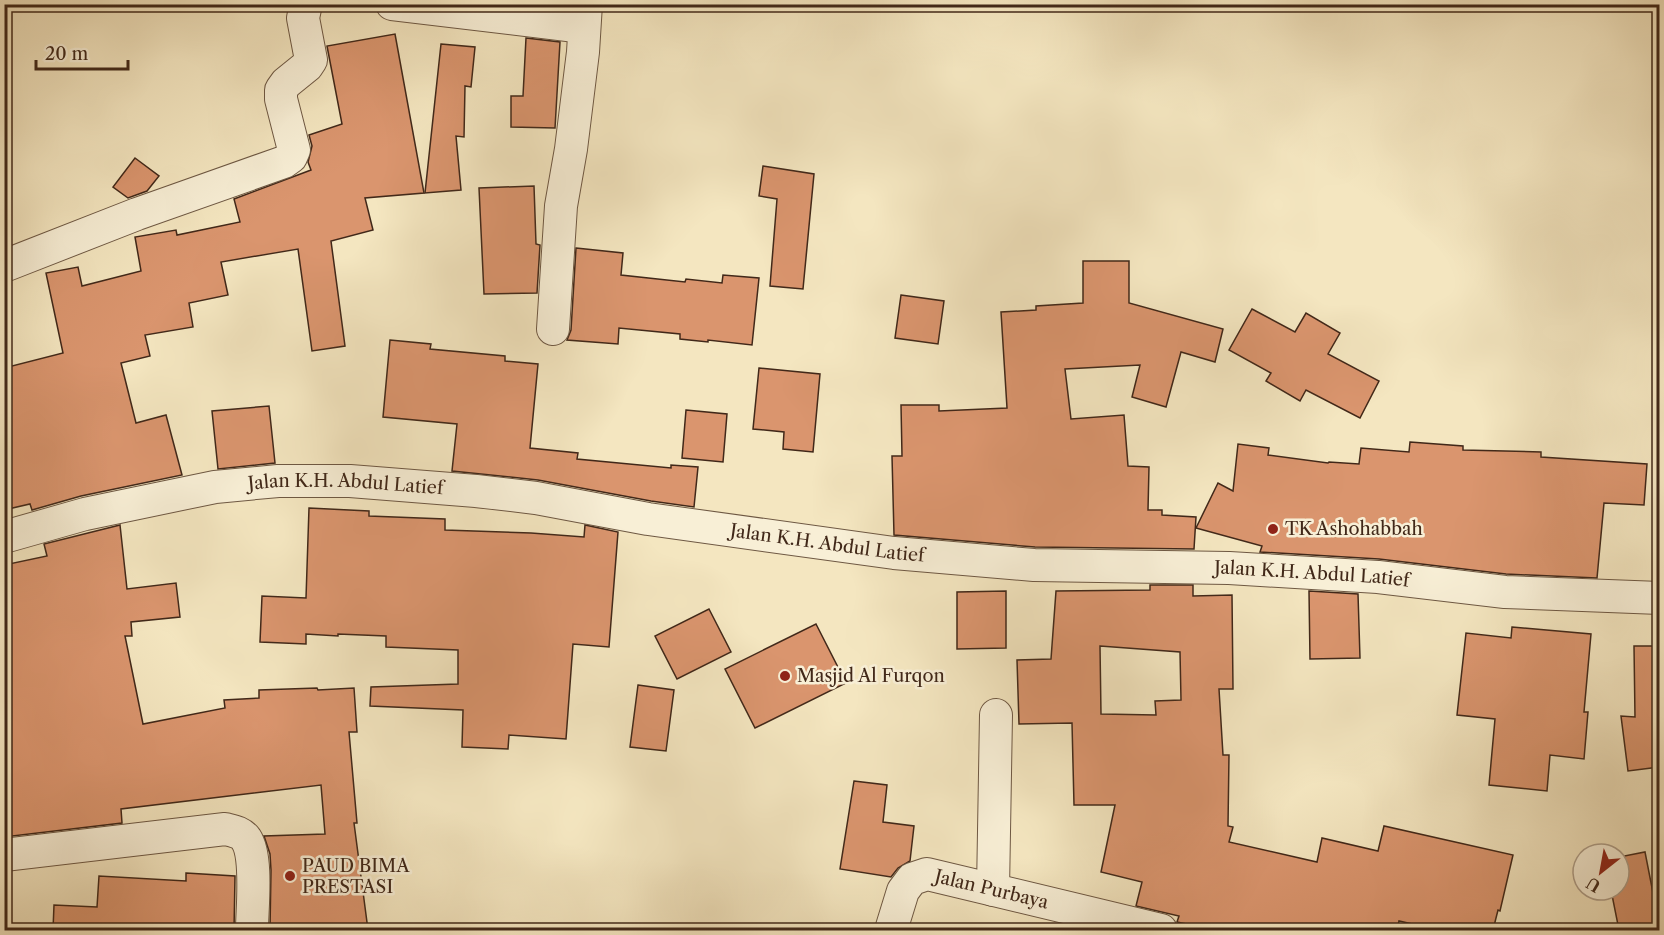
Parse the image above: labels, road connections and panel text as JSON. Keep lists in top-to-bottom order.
{
  "streets": {
    "street": ["Jalan K.H. Abdul Latief", "Jalan Purbaya"]
  },
  "places": ["TK Ashohabbah", "Masjid Al Furqon", "PAUD BIMA PRESTASI"],
  "scale_bar": "20 m",
  "north": "bottom left"
}
